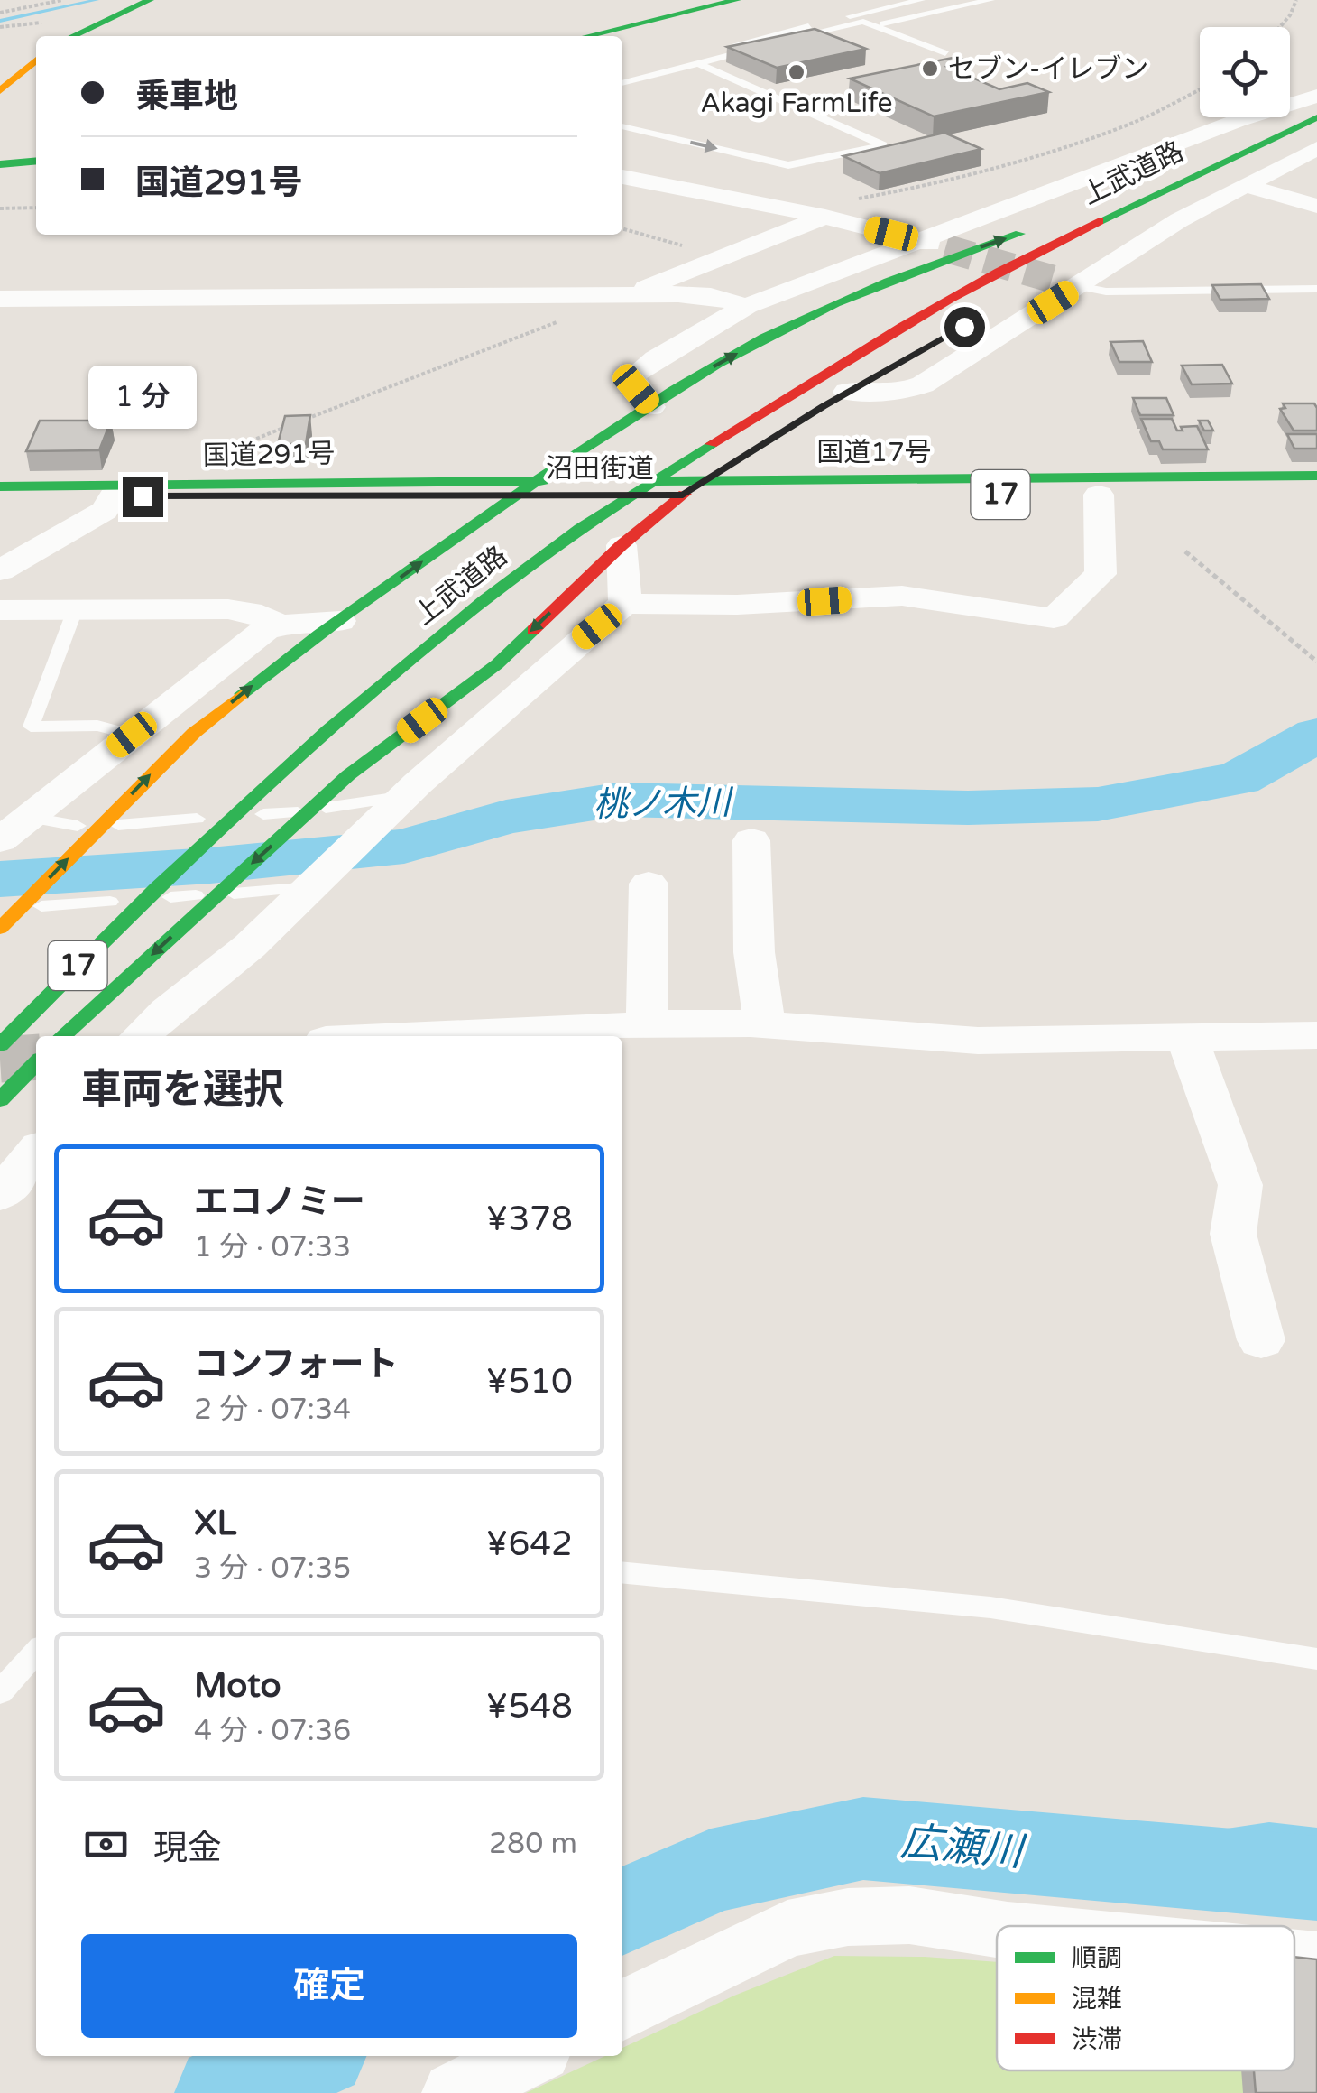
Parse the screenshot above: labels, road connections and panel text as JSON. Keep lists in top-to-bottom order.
{
  "streets": {
    "main road": [
      "上武道路",
      "国道17号",
      "国道291号",
      "沼田街道",
      "17"
    ]
  },
  "crossings": [
    ["国道17号", "沼田街道"],
    ["国道291号", "沼田街道"]
  ],
  "water": ["桃ノ木川", "広瀬川"],
  "places": ["セブン-イレブン", "Akagi FarmLife"],
  "legend": ["順調", "混雑", "渋滞"],
  "page": {
    "banner": ["乗車地", "国道291号"],
    "bubble": "1 分",
    "heading": "車両を選択",
    "list": [
      {
        "name": "エコノミー",
        "note": "1 分 · 07:33",
        "value": "¥378"
      },
      {
        "name": "コンフォート",
        "note": "2 分 · 07:34",
        "value": "¥510"
      },
      {
        "name": "XL",
        "note": "3 分 · 07:35",
        "value": "¥642"
      },
      {
        "name": "Moto",
        "note": "4 分 · 07:36",
        "value": "¥548"
      }
    ],
    "pay": ["現金", "280 m"],
    "buttons": "確定"
  }
}
